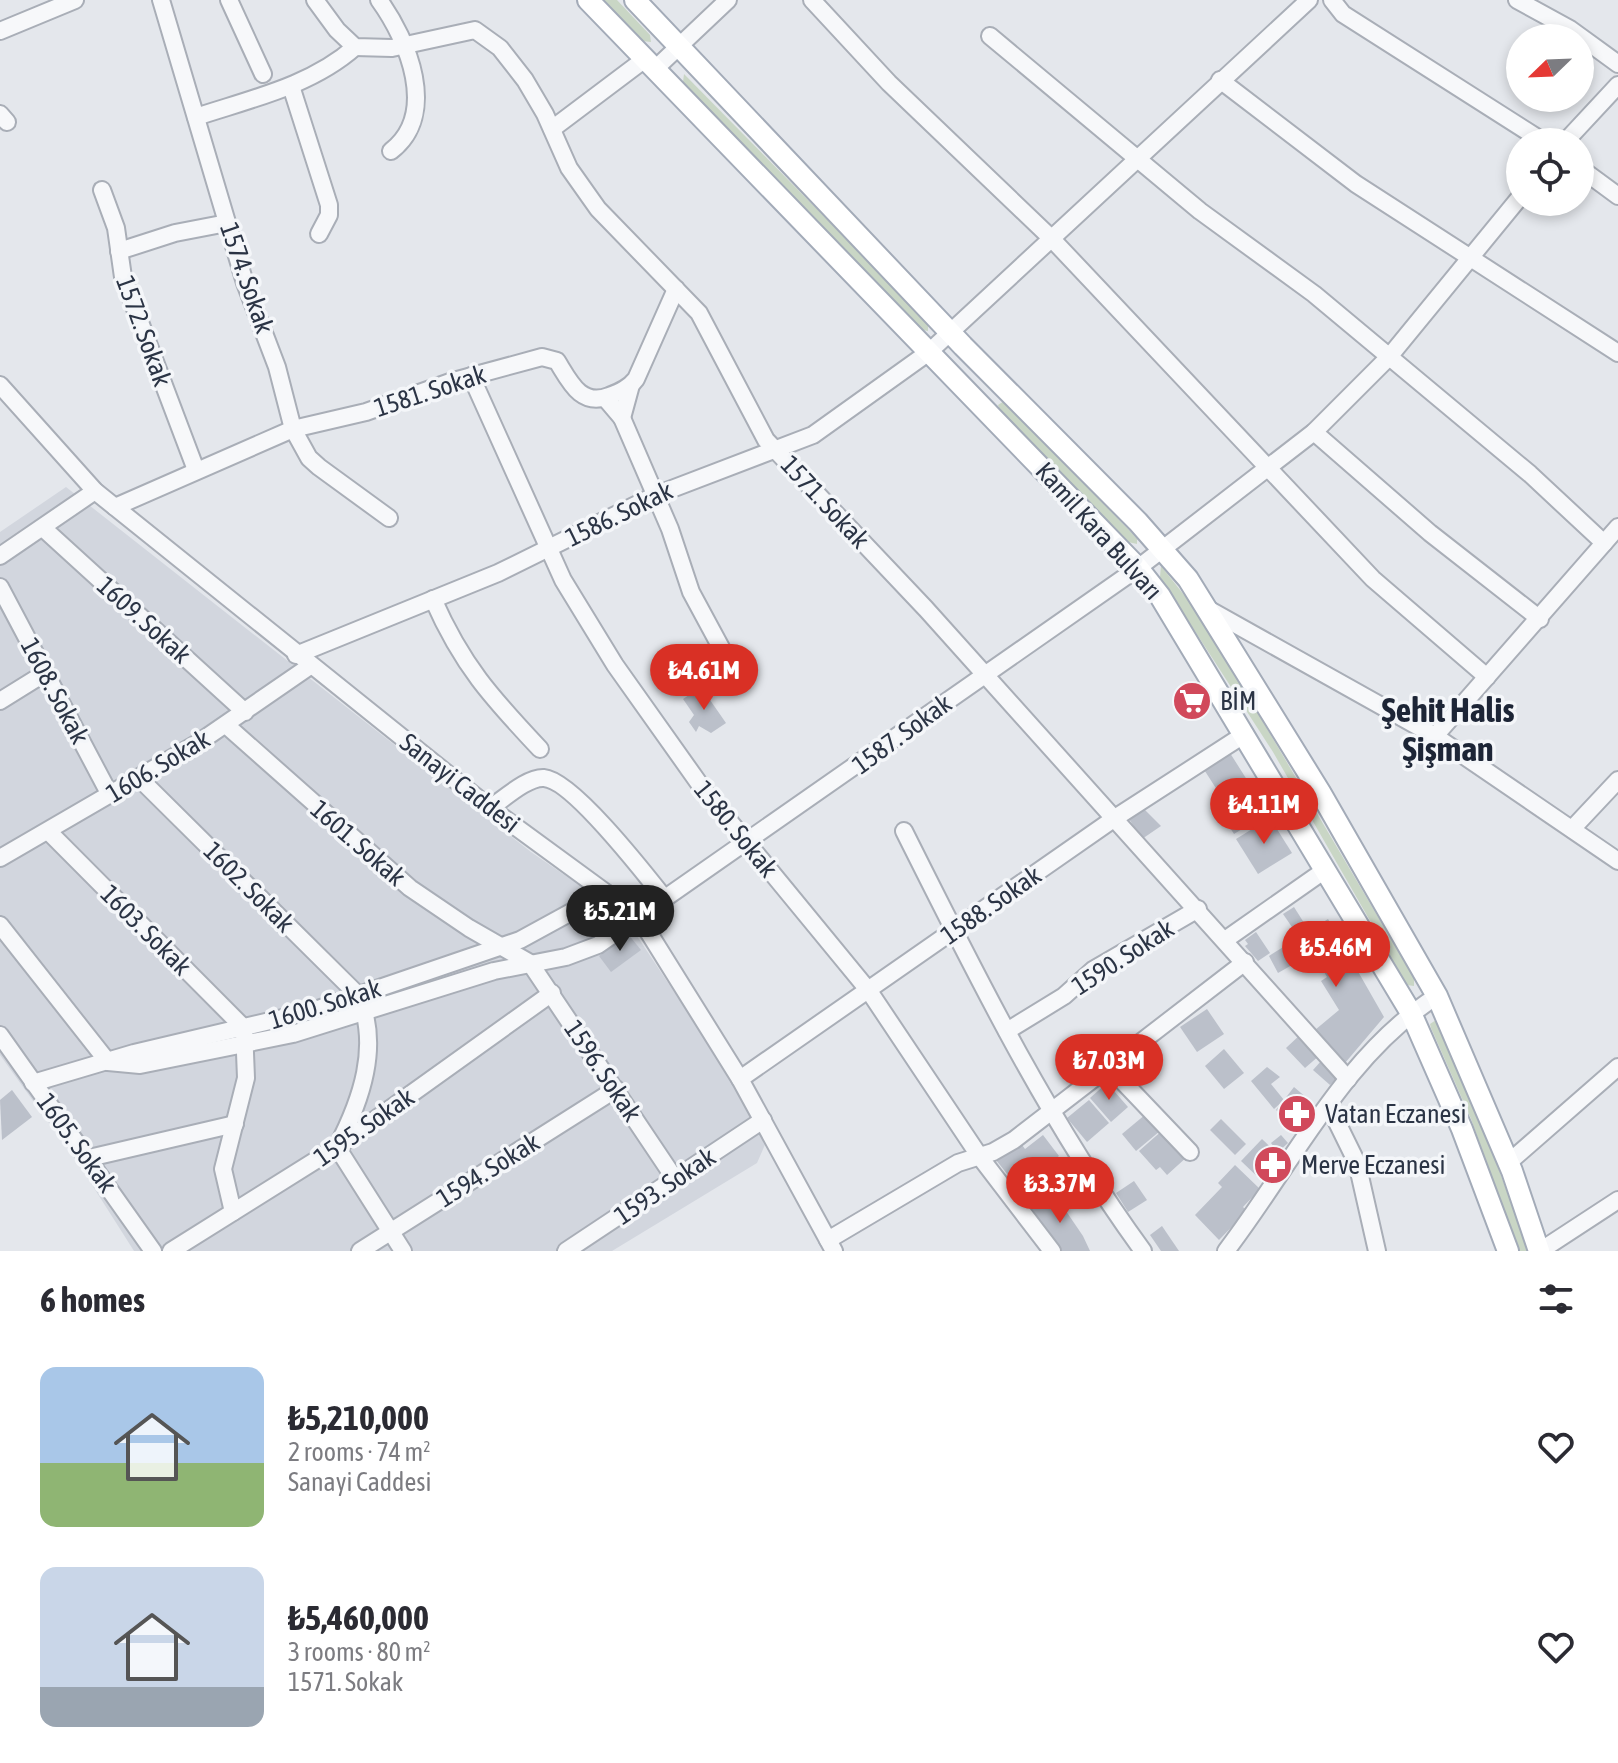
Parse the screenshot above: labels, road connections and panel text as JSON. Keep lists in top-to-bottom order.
{
  "streets": {
    "main road": ["Kamil Kara Bulvarı"],
    "street": [
      "1574. Sokak",
      "1572. Sokak",
      "1581. Sokak",
      "1571. Sokak",
      "1586. Sokak",
      "1609. Sokak",
      "1608. Sokak",
      "1587. Sokak",
      "1606. Sokak",
      "Sanayi Caddesi",
      "1580. Sokak",
      "1601. Sokak",
      "1602. Sokak",
      "1588. Sokak",
      "1603. Sokak",
      "1590. Sokak",
      "1600. Sokak",
      "1596. Sokak",
      "1595. Sokak",
      "1605. Sokak",
      "1594. Sokak",
      "1593. Sokak"
    ]
  },
  "crossings": [
    ["1574. Sokak", "1581. Sokak"],
    ["1572. Sokak", "1581. Sokak"],
    ["1581. Sokak", "Sanayi Caddesi"],
    ["1581. Sokak", "1580. Sokak"],
    ["1571. Sokak", "1586. Sokak"],
    ["1571. Sokak", "1587. Sokak"],
    ["1571. Sokak", "1588. Sokak"],
    ["1571. Sokak", "1590. Sokak"],
    ["1586. Sokak", "Kamil Kara Bulvarı"],
    ["1586. Sokak", "Sanayi Caddesi"],
    ["1586. Sokak", "1580. Sokak"],
    ["Kamil Kara Bulvarı", "1587. Sokak"],
    ["Kamil Kara Bulvarı", "1588. Sokak"],
    ["1609. Sokak", "1606. Sokak"],
    ["1608. Sokak", "1606. Sokak"],
    ["1587. Sokak", "Sanayi Caddesi"],
    ["1587. Sokak", "1580. Sokak"],
    ["1587. Sokak", "1601. Sokak"],
    ["1587. Sokak", "1602. Sokak"],
    ["1587. Sokak", "1603. Sokak"],
    ["1587. Sokak", "1600. Sokak"],
    ["1587. Sokak", "1596. Sokak"],
    ["1606. Sokak", "Sanayi Caddesi"],
    ["1606. Sokak", "1601. Sokak"],
    ["1606. Sokak", "1602. Sokak"],
    ["1606. Sokak", "1603. Sokak"],
    ["Sanayi Caddesi", "1588. Sokak"],
    ["Sanayi Caddesi", "1600. Sokak"],
    ["Sanayi Caddesi", "1593. Sokak"],
    ["1580. Sokak", "1588. Sokak"],
    ["1601. Sokak", "1600. Sokak"],
    ["1601. Sokak", "1596. Sokak"],
    ["1602. Sokak", "1600. Sokak"],
    ["1603. Sokak", "1600. Sokak"],
    ["1600. Sokak", "1605. Sokak"],
    ["1596. Sokak", "1595. Sokak"],
    ["1596. Sokak", "1594. Sokak"],
    ["1596. Sokak", "1593. Sokak"]
  ],
  "districts": ["Şehit Halis Şişman"],
  "places": {
    "supermarket": ["BİM"],
    "pharmacy": ["Vatan Eczanesi", "Merve Eczanesi"]
  },
  "north": "bottom left",
  "page": {
    "price": [
      "₺4.61M",
      "₺4.11M",
      "₺5.21M",
      "₺5.46M",
      "₺7.03M",
      "₺3.37M"
    ],
    "heading": "6 homes",
    "list": [
      {
        "name": "₺5,210,000",
        "note": "2 rooms · 74 m² · Sanayi Caddesi"
      },
      {
        "name": "₺5,460,000",
        "note": "3 rooms · 80 m² · 1571. Sokak"
      }
    ]
  }
}
